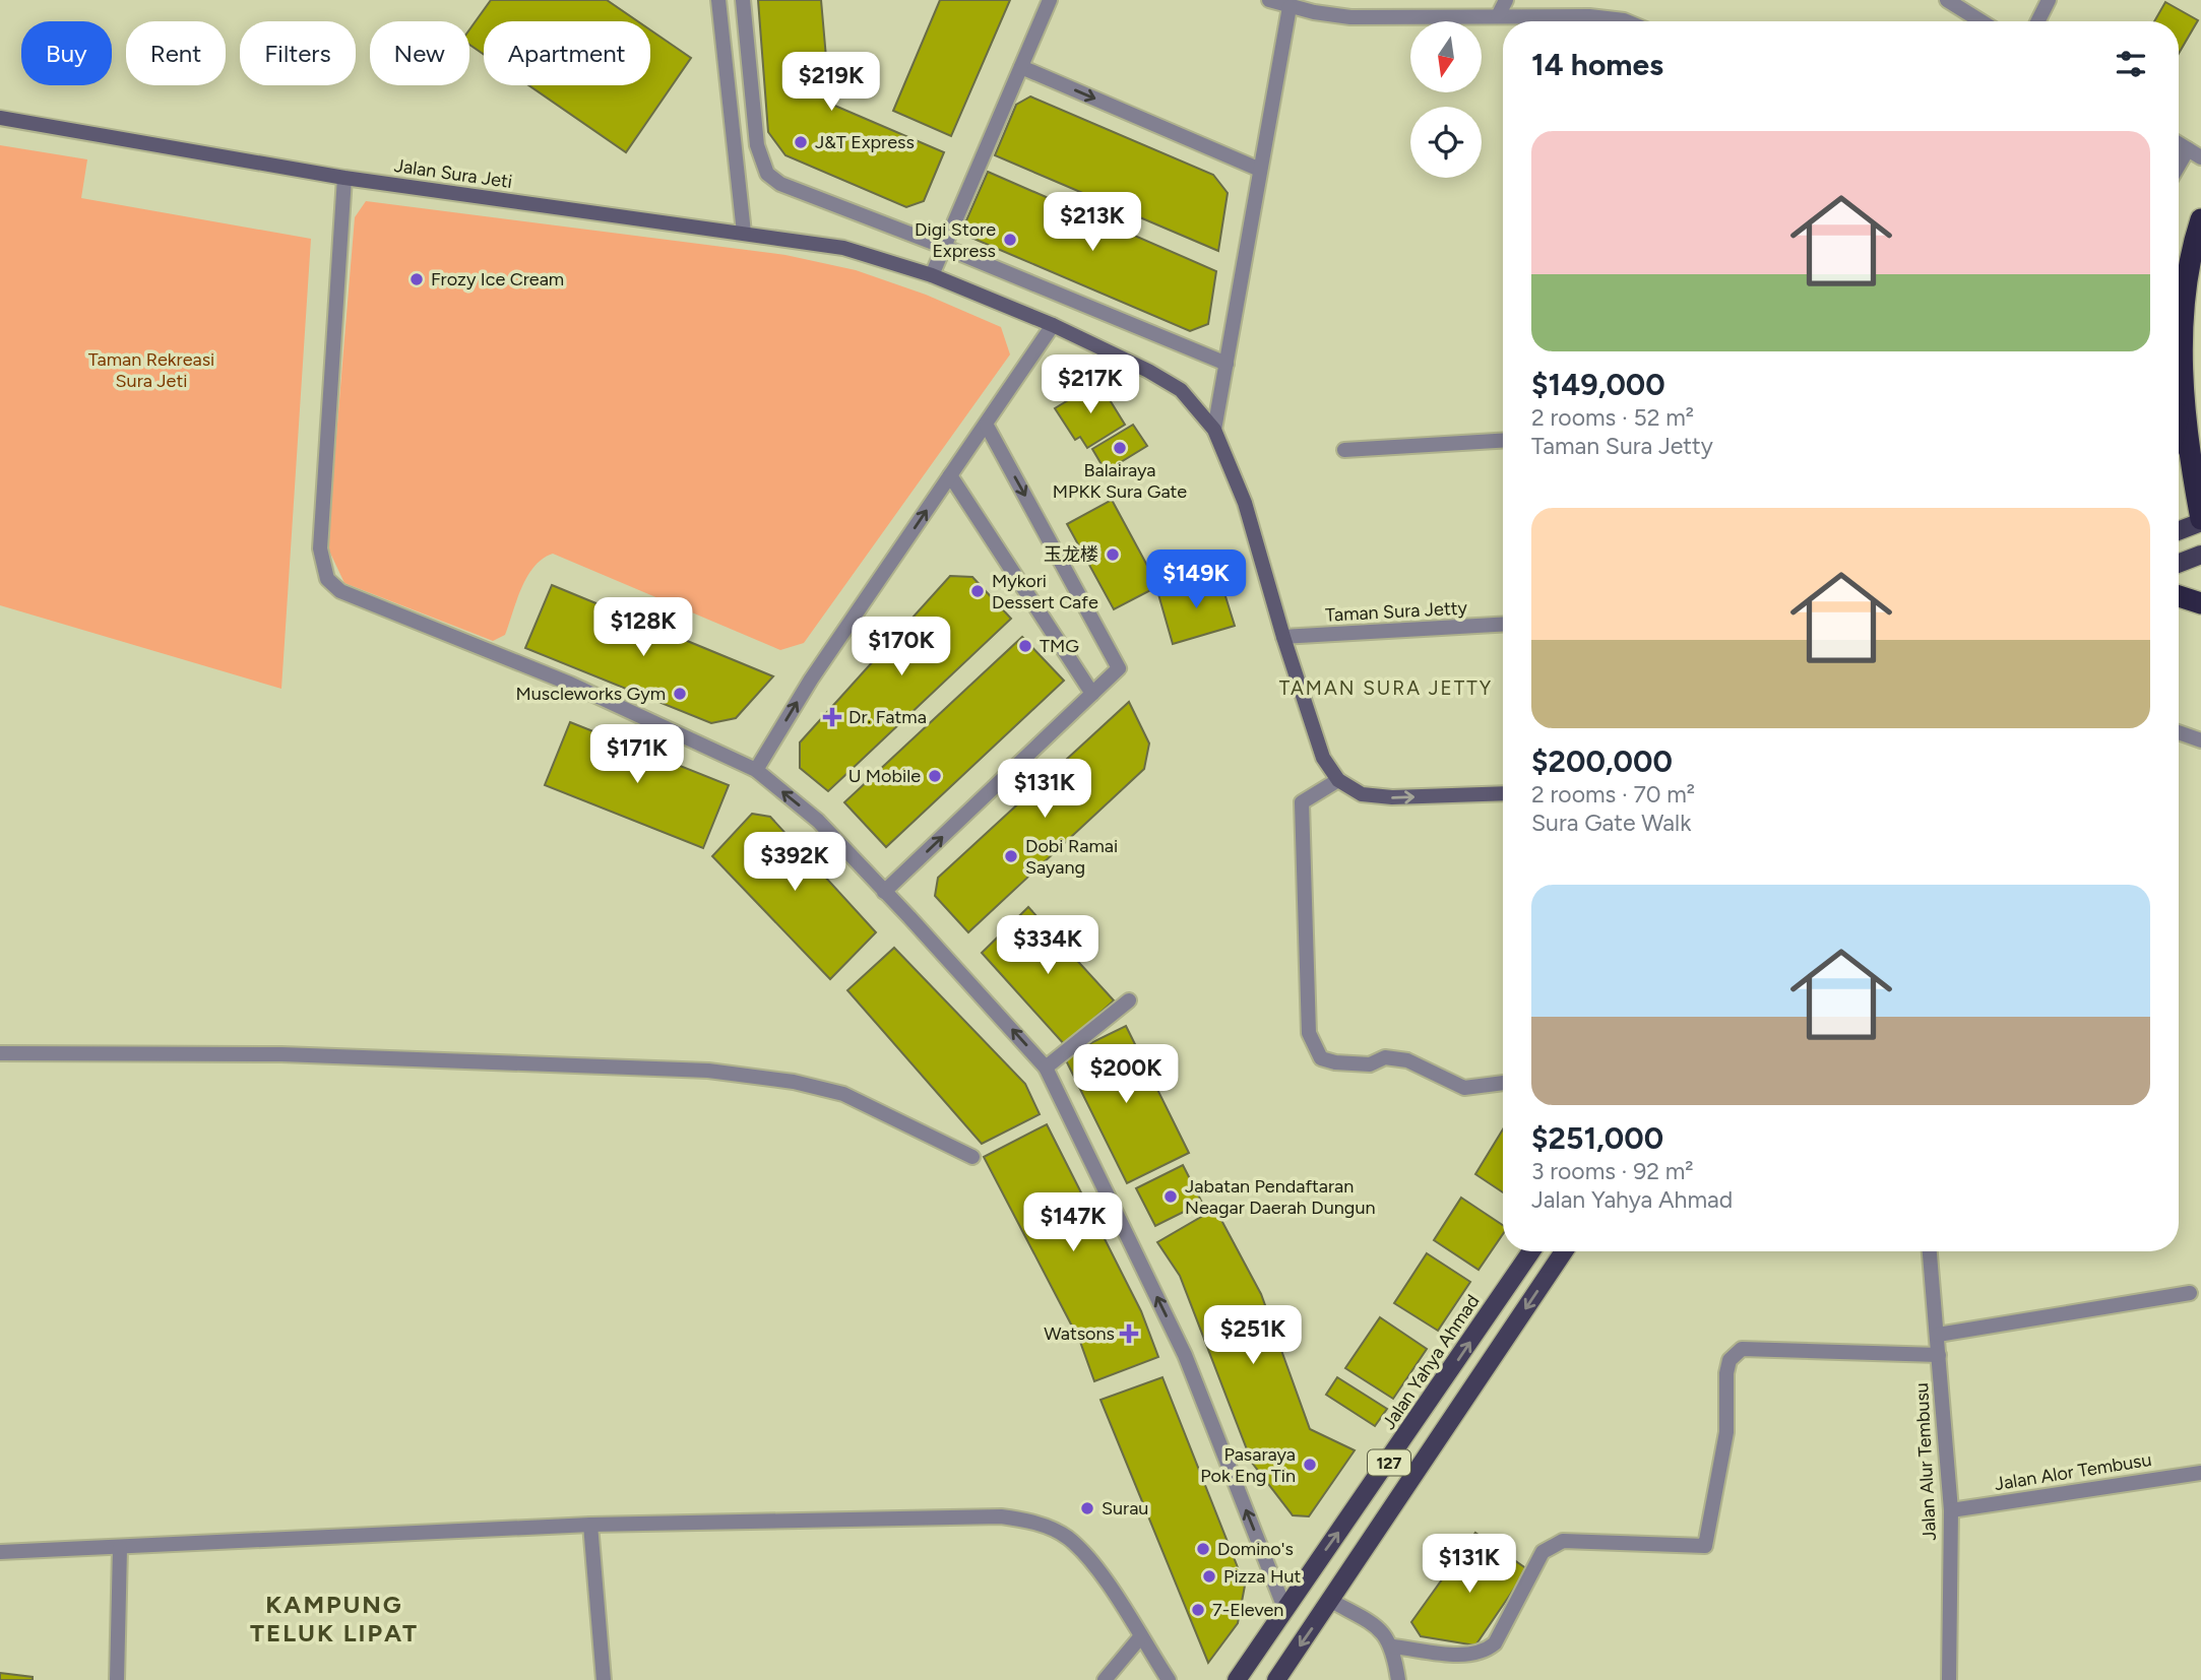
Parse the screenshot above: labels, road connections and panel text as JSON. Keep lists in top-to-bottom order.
{
  "streets": {
    "main road": ["Jalan Yahya Ahmad", "127"],
    "street": [
      "Jalan Sura Jeti",
      "Taman Sura Jetty",
      "Jalan Alur Tembusu",
      "Jalan Alor Tembusu"
    ]
  },
  "crossings": [
    ["Jalan Sura Jeti", "Taman Sura Jetty"],
    ["Jalan Alur Tembusu", "Jalan Alor Tembusu"]
  ],
  "districts": ["TAMAN SURA JETTY", "KAMPUNG TELUK LIPAT"],
  "parks": ["Taman Rekreasi Sura Jeti"],
  "places": {
    "other": [
      "J&T Express",
      "Digi Store Express",
      "Frozy Ice Cream",
      "Balairaya MPKK Sura Gate",
      "玉龙楼",
      "Mykori Dessert Cafe",
      "TMG",
      "Muscleworks Gym",
      "U Mobile",
      "Dobi Ramai Sayang",
      "Jabatan Pendaftaran Neagar Daerah Dungun",
      "Pasaraya Pok Eng Tin",
      "Surau",
      "Domino's",
      "Pizza Hut",
      "7-Eleven"
    ],
    "health": ["Dr. Fatma", "Watsons"]
  },
  "north": "bottom",
  "page": {
    "chip": [
      "Buy",
      "Rent",
      "Filters",
      "New",
      "Apartment"
    ],
    "heading": "14 homes",
    "price": [
      "$219K",
      "$213K",
      "$217K",
      "$149K",
      "$128K",
      "$170K",
      "$171K",
      "$131K",
      "$392K",
      "$334K",
      "$200K",
      "$147K",
      "$251K",
      "$131K"
    ],
    "list": [
      {
        "name": "$149,000",
        "note": "2 rooms · 52 m² · Taman Sura Jetty"
      },
      {
        "name": "$200,000",
        "note": "2 rooms · 70 m² · Sura Gate Walk"
      },
      {
        "name": "$251,000",
        "note": "3 rooms · 92 m² · Jalan Yahya Ahmad"
      }
    ]
  }
}
